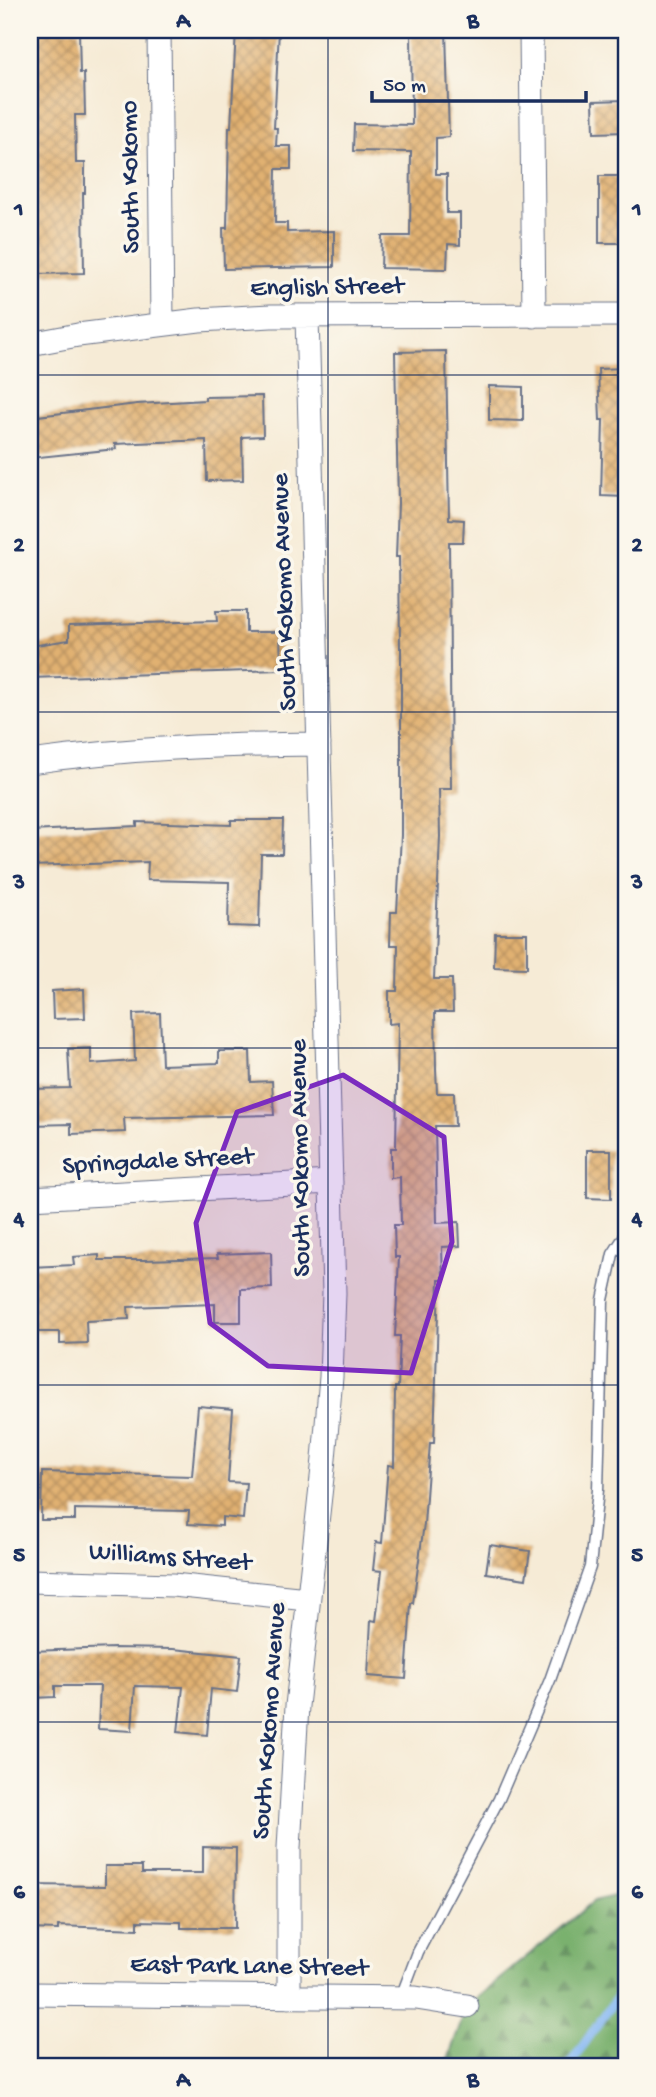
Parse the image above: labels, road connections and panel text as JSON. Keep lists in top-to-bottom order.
{
  "streets": {
    "street": [
      "South Kokomo",
      "English Street",
      "South Kokomo Avenue",
      "Springdale Street",
      "Williams Street",
      "East Park Lane Street"
    ]
  },
  "crossings": [
    ["South Kokomo", "English Street"],
    ["English Street", "South Kokomo Avenue"],
    ["South Kokomo Avenue", "Springdale Street"],
    ["South Kokomo Avenue", "Williams Street"],
    ["South Kokomo Avenue", "East Park Lane Street"]
  ],
  "scale_bar": "50 m",
  "grid": {
    "columns": ["A", "B"],
    "rows": [
      "1",
      "2",
      "3",
      "4",
      "5",
      "6"
    ]
  }
}
